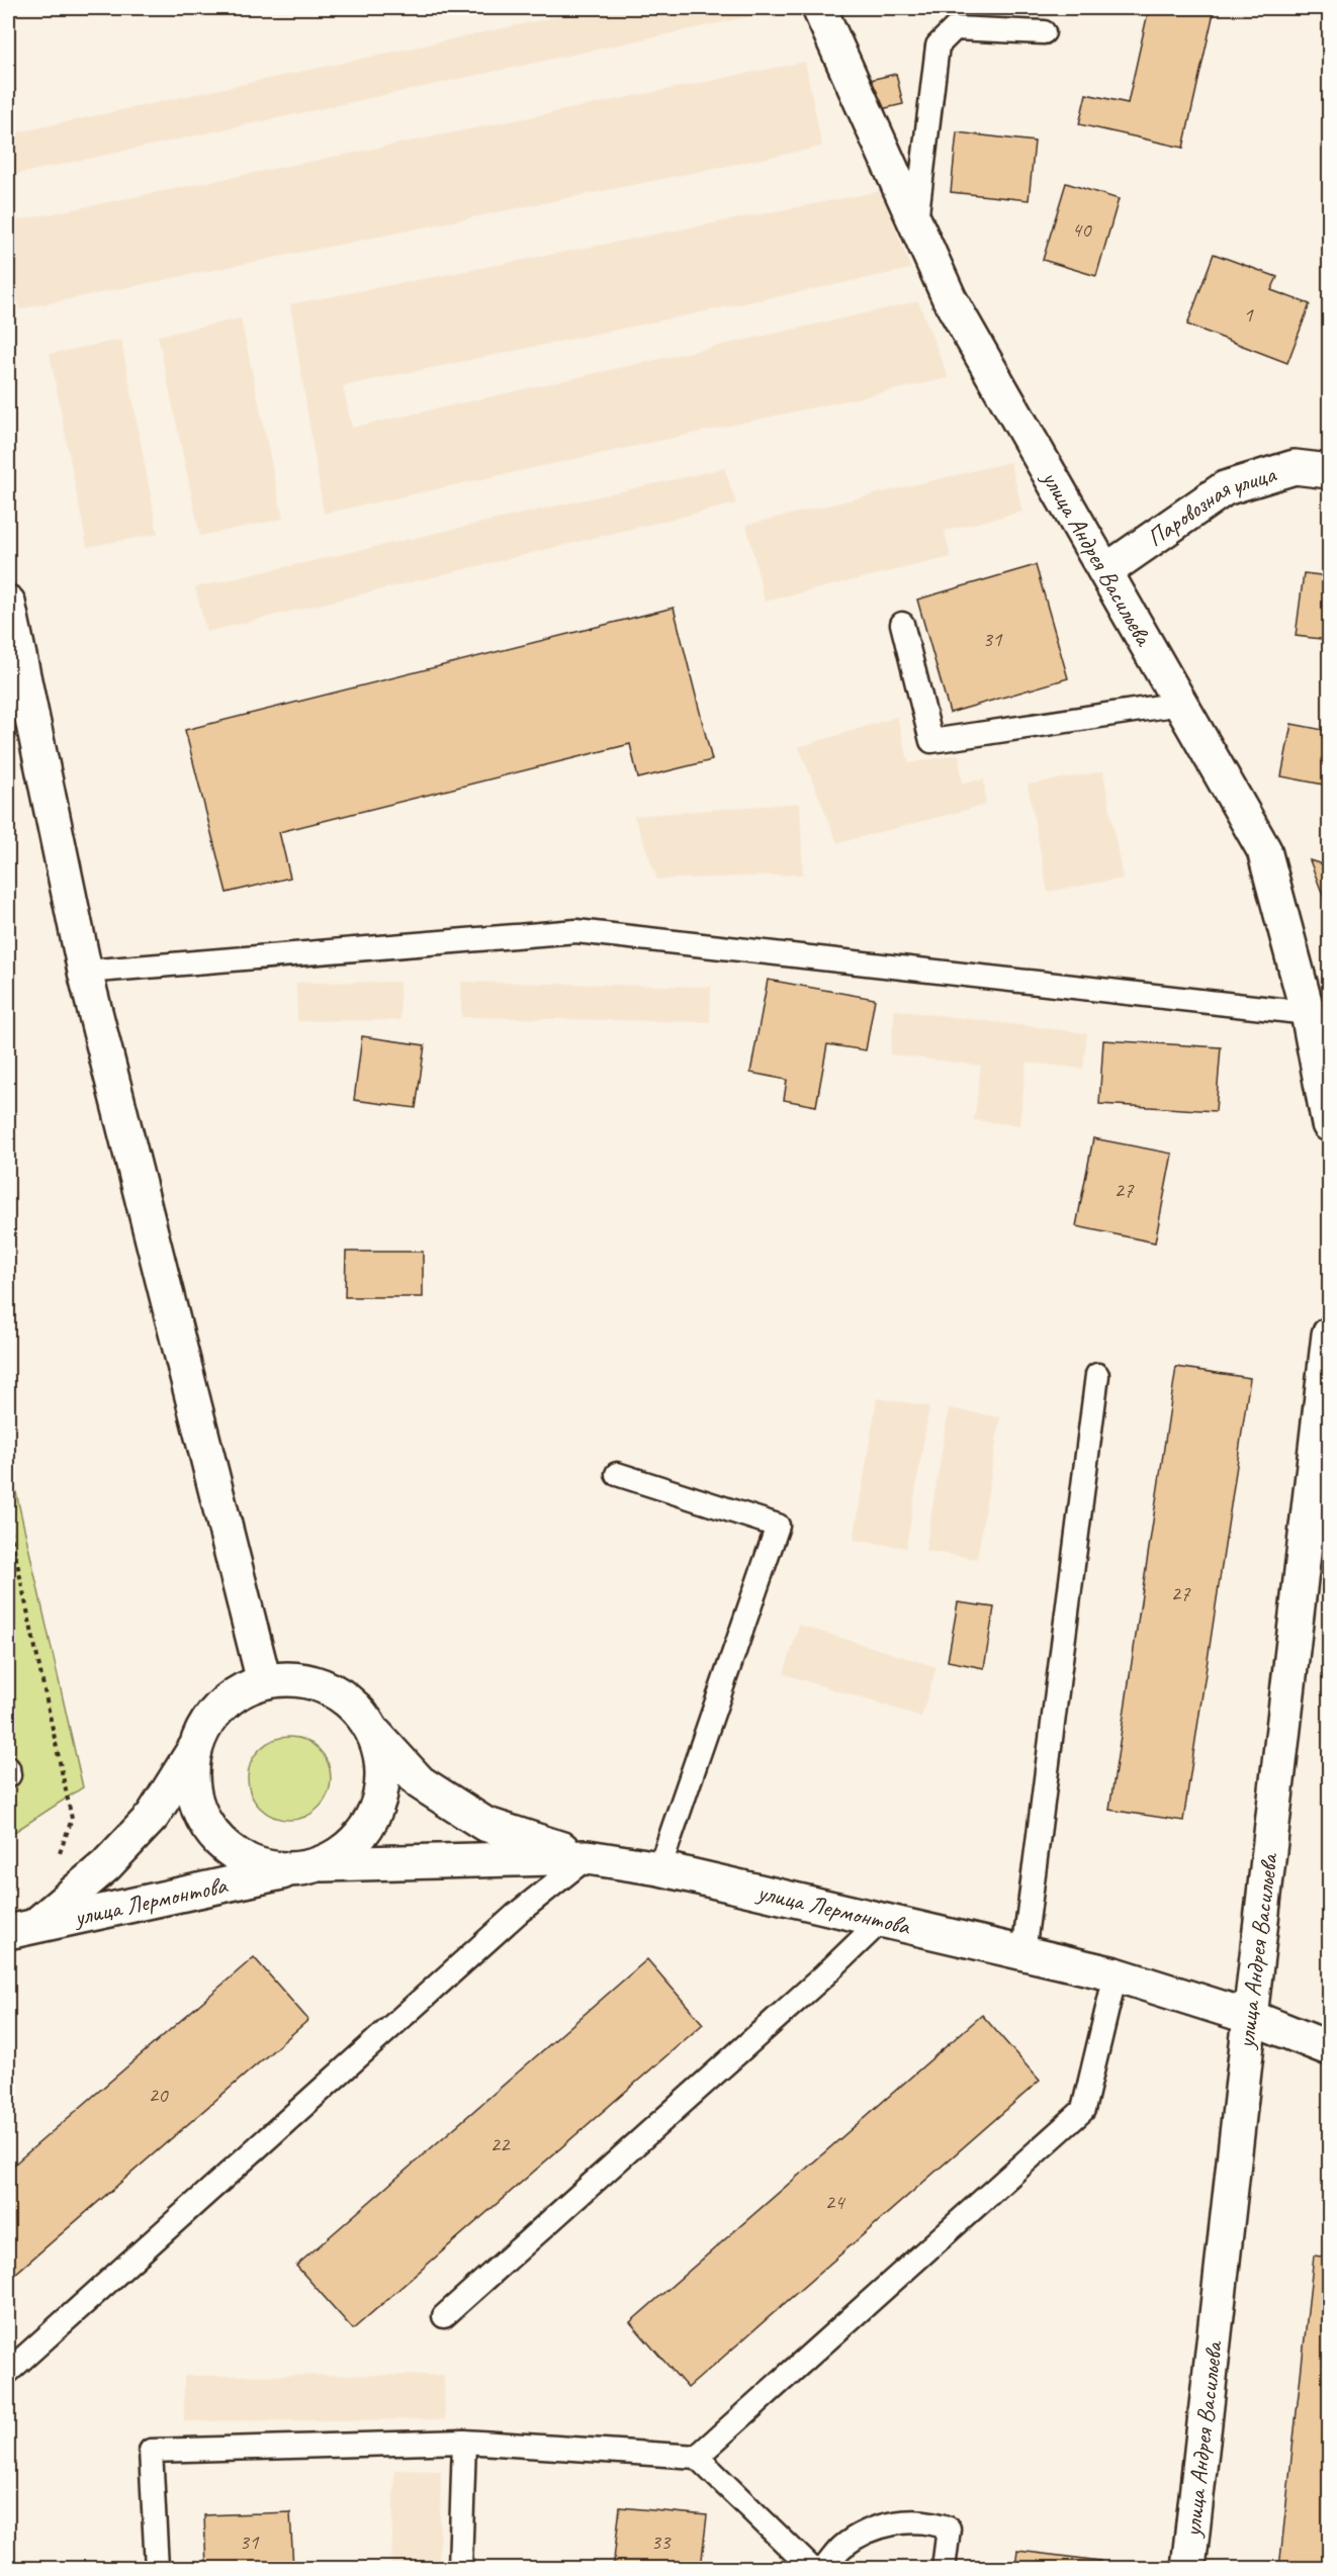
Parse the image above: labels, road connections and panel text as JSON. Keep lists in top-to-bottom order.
{
  "streets": {
    "street": ["Паровозная улица", "улица Андрея Васильева", "улица Лермонтова"]
  },
  "crossings": [
    ["Паровозная улица", "улица Андрея Васильева"],
    ["улица Андрея Васильева", "улица Лермонтова"]
  ],
  "house_numbers": [
    "40",
    "1",
    "31",
    "27",
    "27",
    "20",
    "22",
    "24",
    "31",
    "33"
  ]
}
